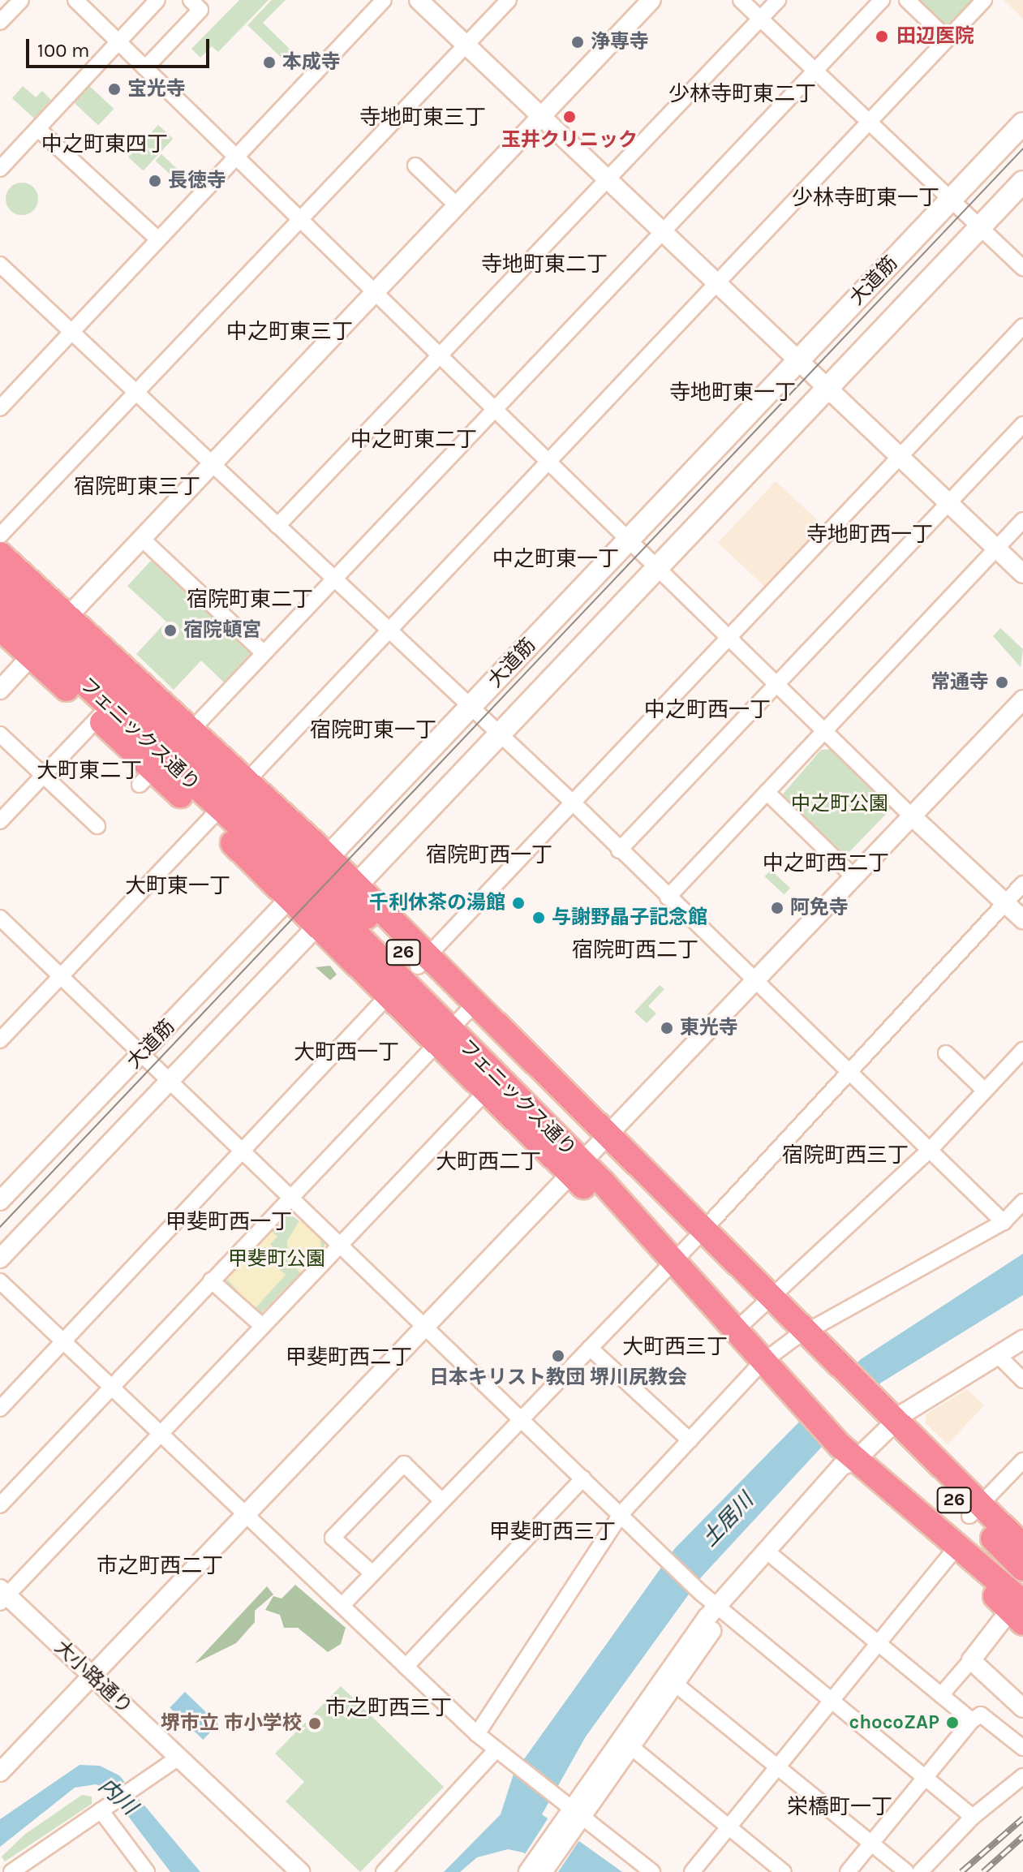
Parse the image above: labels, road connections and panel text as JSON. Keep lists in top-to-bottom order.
{
  "streets": {
    "highway": ["フェニックス通り", "26"],
    "main road": ["大道筋"],
    "street": ["大小路通り"]
  },
  "crossings": [
    ["大道筋", "フェニックス通り"],
    ["大道筋", "26"],
    ["フェニックス通り", "26"]
  ],
  "districts": [
    "少林寺町東二丁",
    "寺地町東三丁",
    "中之町東四丁",
    "少林寺町東一丁",
    "寺地町東二丁",
    "中之町東三丁",
    "寺地町東一丁",
    "中之町東二丁",
    "宿院町東三丁",
    "寺地町西一丁",
    "中之町東一丁",
    "宿院町東二丁",
    "中之町西一丁",
    "宿院町東一丁",
    "大町東二丁",
    "宿院町西一丁",
    "中之町西二丁",
    "大町東一丁",
    "宿院町西二丁",
    "大町西一丁",
    "宿院町西三丁",
    "大町西二丁",
    "甲斐町西一丁",
    "大町西三丁",
    "甲斐町西二丁",
    "甲斐町西三丁",
    "市之町西二丁",
    "市之町西三丁",
    "栄橋町一丁"
  ],
  "water": ["土居川", "内川"],
  "parks": ["中之町公園", "甲斐町公園"],
  "places": [
    "田辺医院",
    "浄専寺",
    "本成寺",
    "宝光寺",
    "玉井クリニック",
    "長徳寺",
    "宿院頓宮",
    "常通寺",
    "千利休茶の湯館",
    "阿免寺",
    "与謝野晶子記念館",
    "東光寺",
    "日本キリスト教団 堺川尻教会",
    "chocoZAP",
    "堺市立 市小学校"
  ],
  "scale_bar": "100 m"
}
